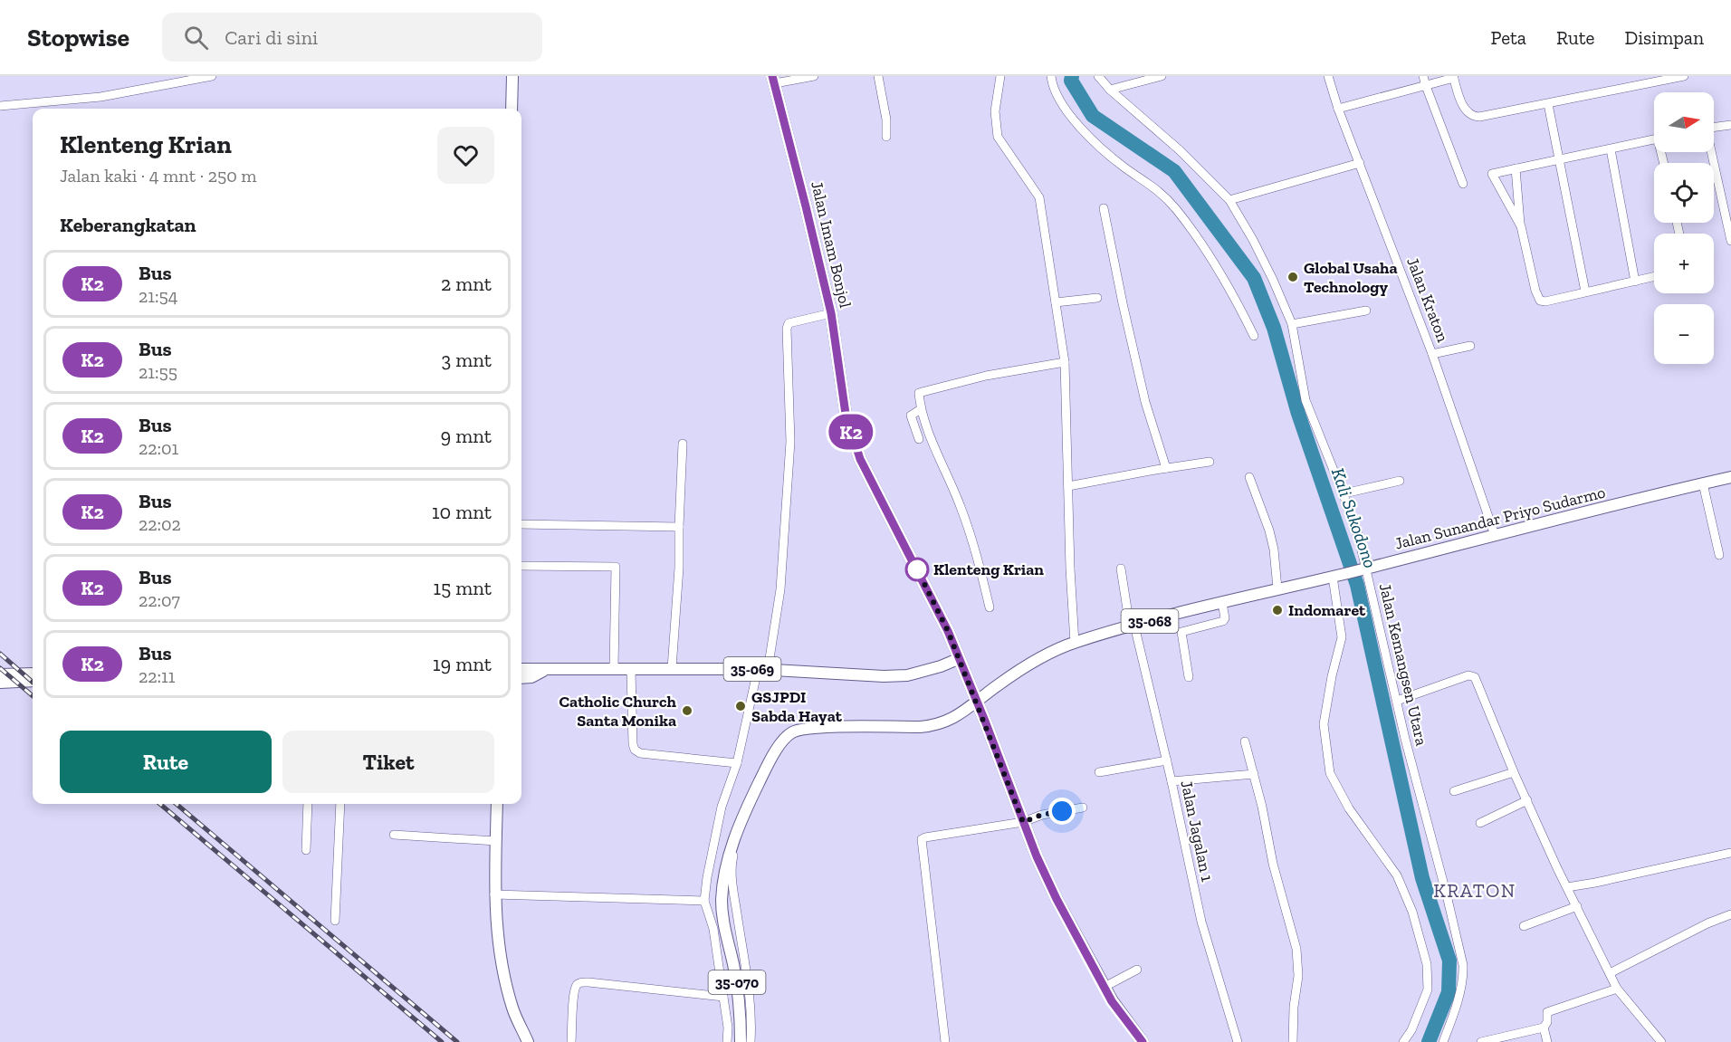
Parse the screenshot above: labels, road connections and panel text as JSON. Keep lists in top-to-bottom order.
{
  "streets": {
    "main road": [
      "Jalan Imam Bonjol",
      "Jalan Sunandar Priyo Sudarmo",
      "35-068",
      "35-069",
      "35-070"
    ],
    "street": ["Jalan Kraton", "Jalan Kemangsen Utara", "Jalan Jagalan 1"]
  },
  "crossings": [
    ["Jalan Imam Bonjol", "Jalan Sunandar Priyo Sudarmo"],
    ["Jalan Imam Bonjol", "35-069"],
    ["Jalan Imam Bonjol", "35-070"],
    ["Jalan Kraton", "Jalan Sunandar Priyo Sudarmo"],
    ["Jalan Sunandar Priyo Sudarmo", "Jalan Kemangsen Utara"],
    ["Jalan Sunandar Priyo Sudarmo", "Jalan Jagalan 1"],
    ["Jalan Sunandar Priyo Sudarmo", "35-070"]
  ],
  "districts": ["KRATON"],
  "water": ["Kali Sukodono"],
  "places": [
    "Global Usaha Technology",
    "Klenteng Krian",
    "Indomaret",
    "GSJPDI Sabda Hayat",
    "Catholic Church Santa Monika"
  ],
  "lines": ["bus line K2"],
  "north": "right",
  "page": {
    "header": "Stopwise",
    "search": "Cari di sini",
    "nav": ["Peta", "Rute", "Disimpan"],
    "on_map": "K2",
    "map_buttons": ["+", "−"],
    "heading": [
      ["Klenteng Krian", "Jalan kaki · 4 mnt · 250 m"],
      "Keberangkatan"
    ],
    "list": [
      {
        "mark": "K2",
        "name": "Bus",
        "note": "21:54",
        "value": "2 mnt"
      },
      {
        "mark": "K2",
        "name": "Bus",
        "note": "21:55",
        "value": "3 mnt"
      },
      {
        "mark": "K2",
        "name": "Bus",
        "note": "22:01",
        "value": "9 mnt"
      },
      {
        "mark": "K2",
        "name": "Bus",
        "note": "22:02",
        "value": "10 mnt"
      },
      {
        "mark": "K2",
        "name": "Bus",
        "note": "22:07",
        "value": "15 mnt"
      },
      {
        "mark": "K2",
        "name": "Bus",
        "note": "22:11",
        "value": "19 mnt"
      }
    ],
    "buttons": ["Rute", "Tiket"]
  }
}
